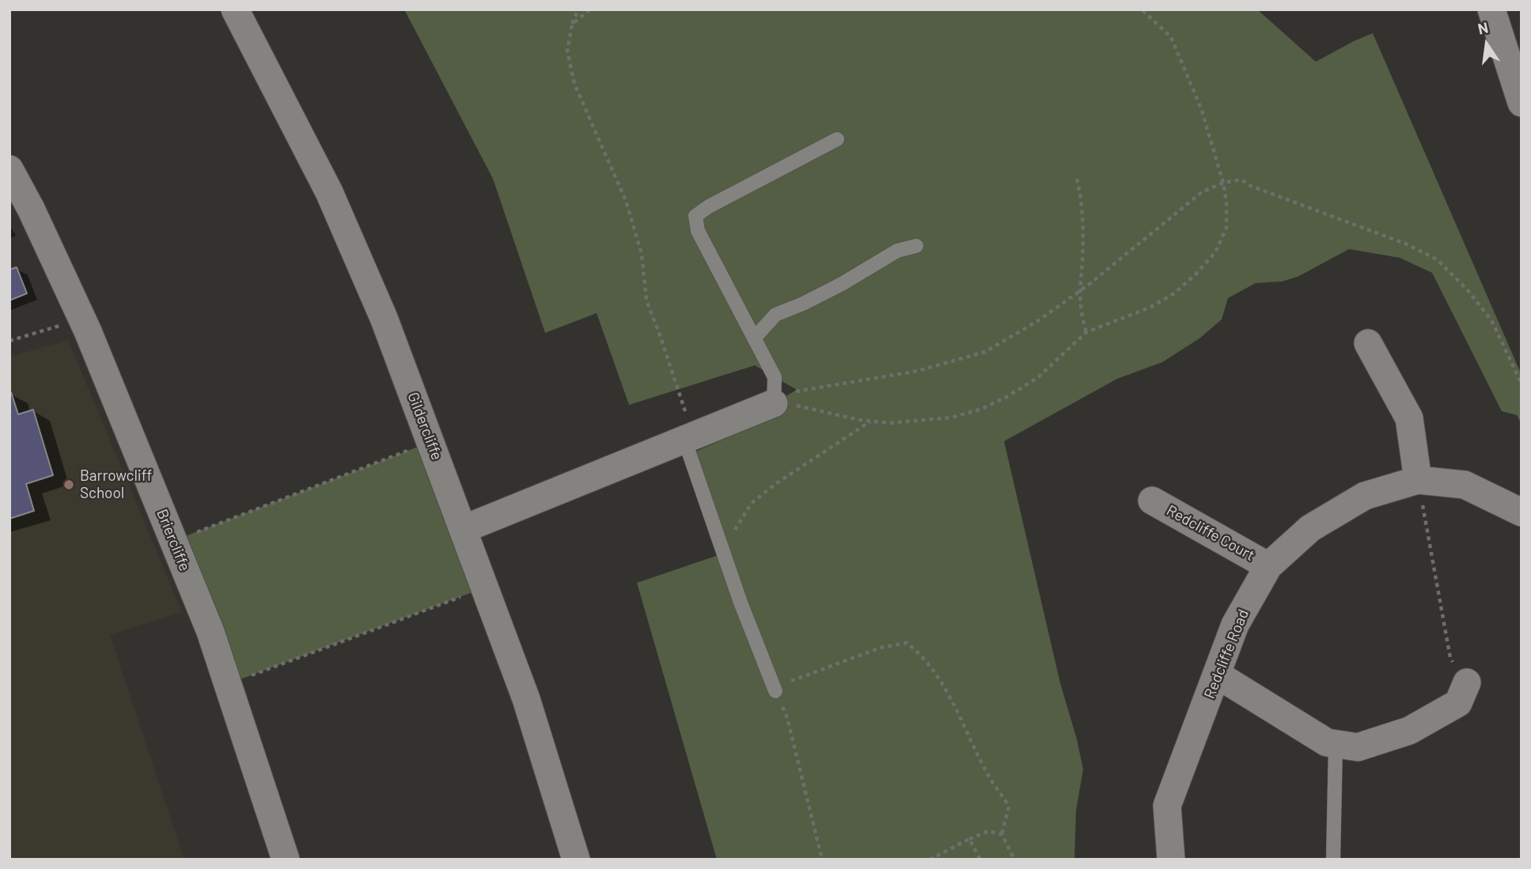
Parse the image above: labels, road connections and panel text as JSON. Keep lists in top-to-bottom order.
{
  "streets": {
    "street": [
      "Gildercliffe",
      "Redcliffe Court",
      "Briercliffe",
      "Redcliffe Road"
    ]
  },
  "crossings": [
    ["Redcliffe Court", "Redcliffe Road"]
  ],
  "places": ["Barrowcliff School"],
  "north": "top"
}
